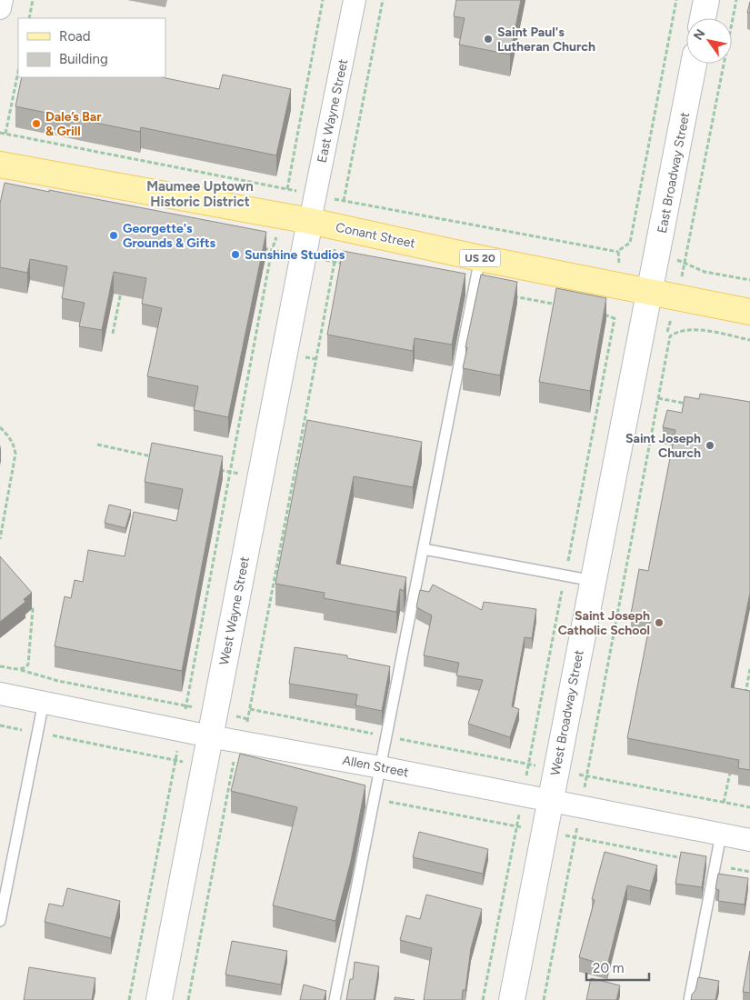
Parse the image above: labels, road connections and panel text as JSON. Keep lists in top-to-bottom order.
{
  "streets": {
    "main road": ["Conant Street", "US 20"],
    "street": [
      "East Wayne Street",
      "East Broadway Street",
      "West Wayne Street",
      "West Broadway Street",
      "Allen Street"
    ]
  },
  "crossings": [
    ["East Wayne Street", "Conant Street"],
    ["East Wayne Street", "West Wayne Street"],
    ["East Broadway Street", "Conant Street"],
    ["East Broadway Street", "West Broadway Street"],
    ["Conant Street", "West Wayne Street"],
    ["Conant Street", "West Broadway Street"],
    ["West Wayne Street", "Allen Street"],
    ["West Broadway Street", "Allen Street"]
  ],
  "districts": ["Maumee Uptown Historic District"],
  "places": [
    "Saint Paul's Lutheran Church",
    "Dale’s Bar & Grill",
    "Georgette's Grounds & Gifts",
    "Sunshine Studios",
    "Saint Joseph Church",
    "Saint Joseph Catholic School"
  ],
  "legend": ["Road", "Building"],
  "scale_bar": "20 m",
  "north": "top left"
}
